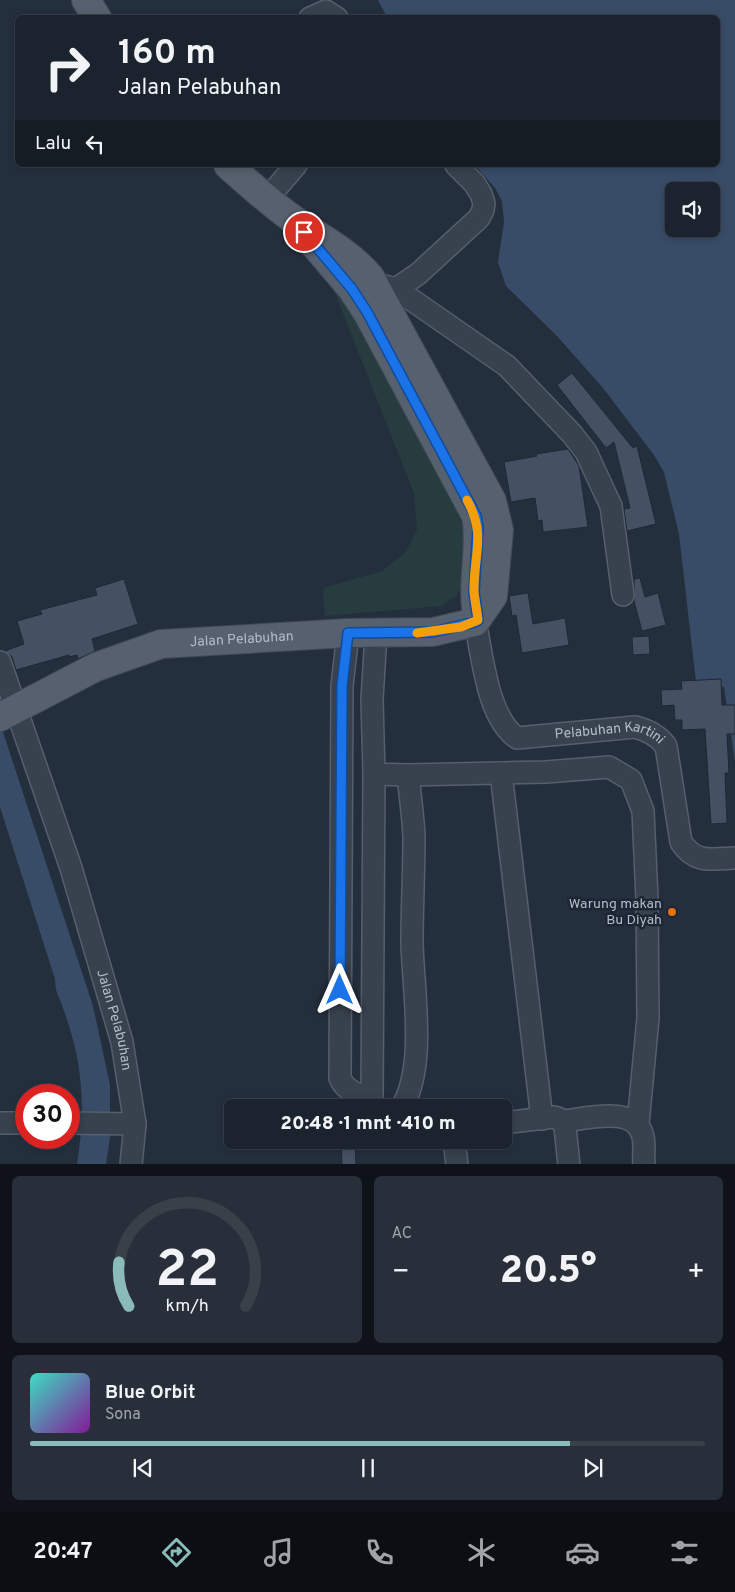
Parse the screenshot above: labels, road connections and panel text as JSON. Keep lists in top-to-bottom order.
{
  "streets": {
    "main road": ["Jalan Pelabuhan"],
    "street": ["Pelabuhan Kartini"]
  },
  "crossings": [
    ["Jalan Pelabuhan", "Pelabuhan Kartini"]
  ],
  "places": ["Warung makan Bu Diyah"],
  "page": {
    "turn": ["160 m", "Jalan Pelabuhan"],
    "then": "Lalu",
    "limit": "30",
    "trip": "20:48 · 1 mnt · 410 m",
    "tile": "AC",
    "heat": ["−", "20.5°", "+"],
    "song": ["Blue Orbit", "Sona"],
    "tabs": "20:47",
    "gauge": ["22", "km/h"]
  }
}
